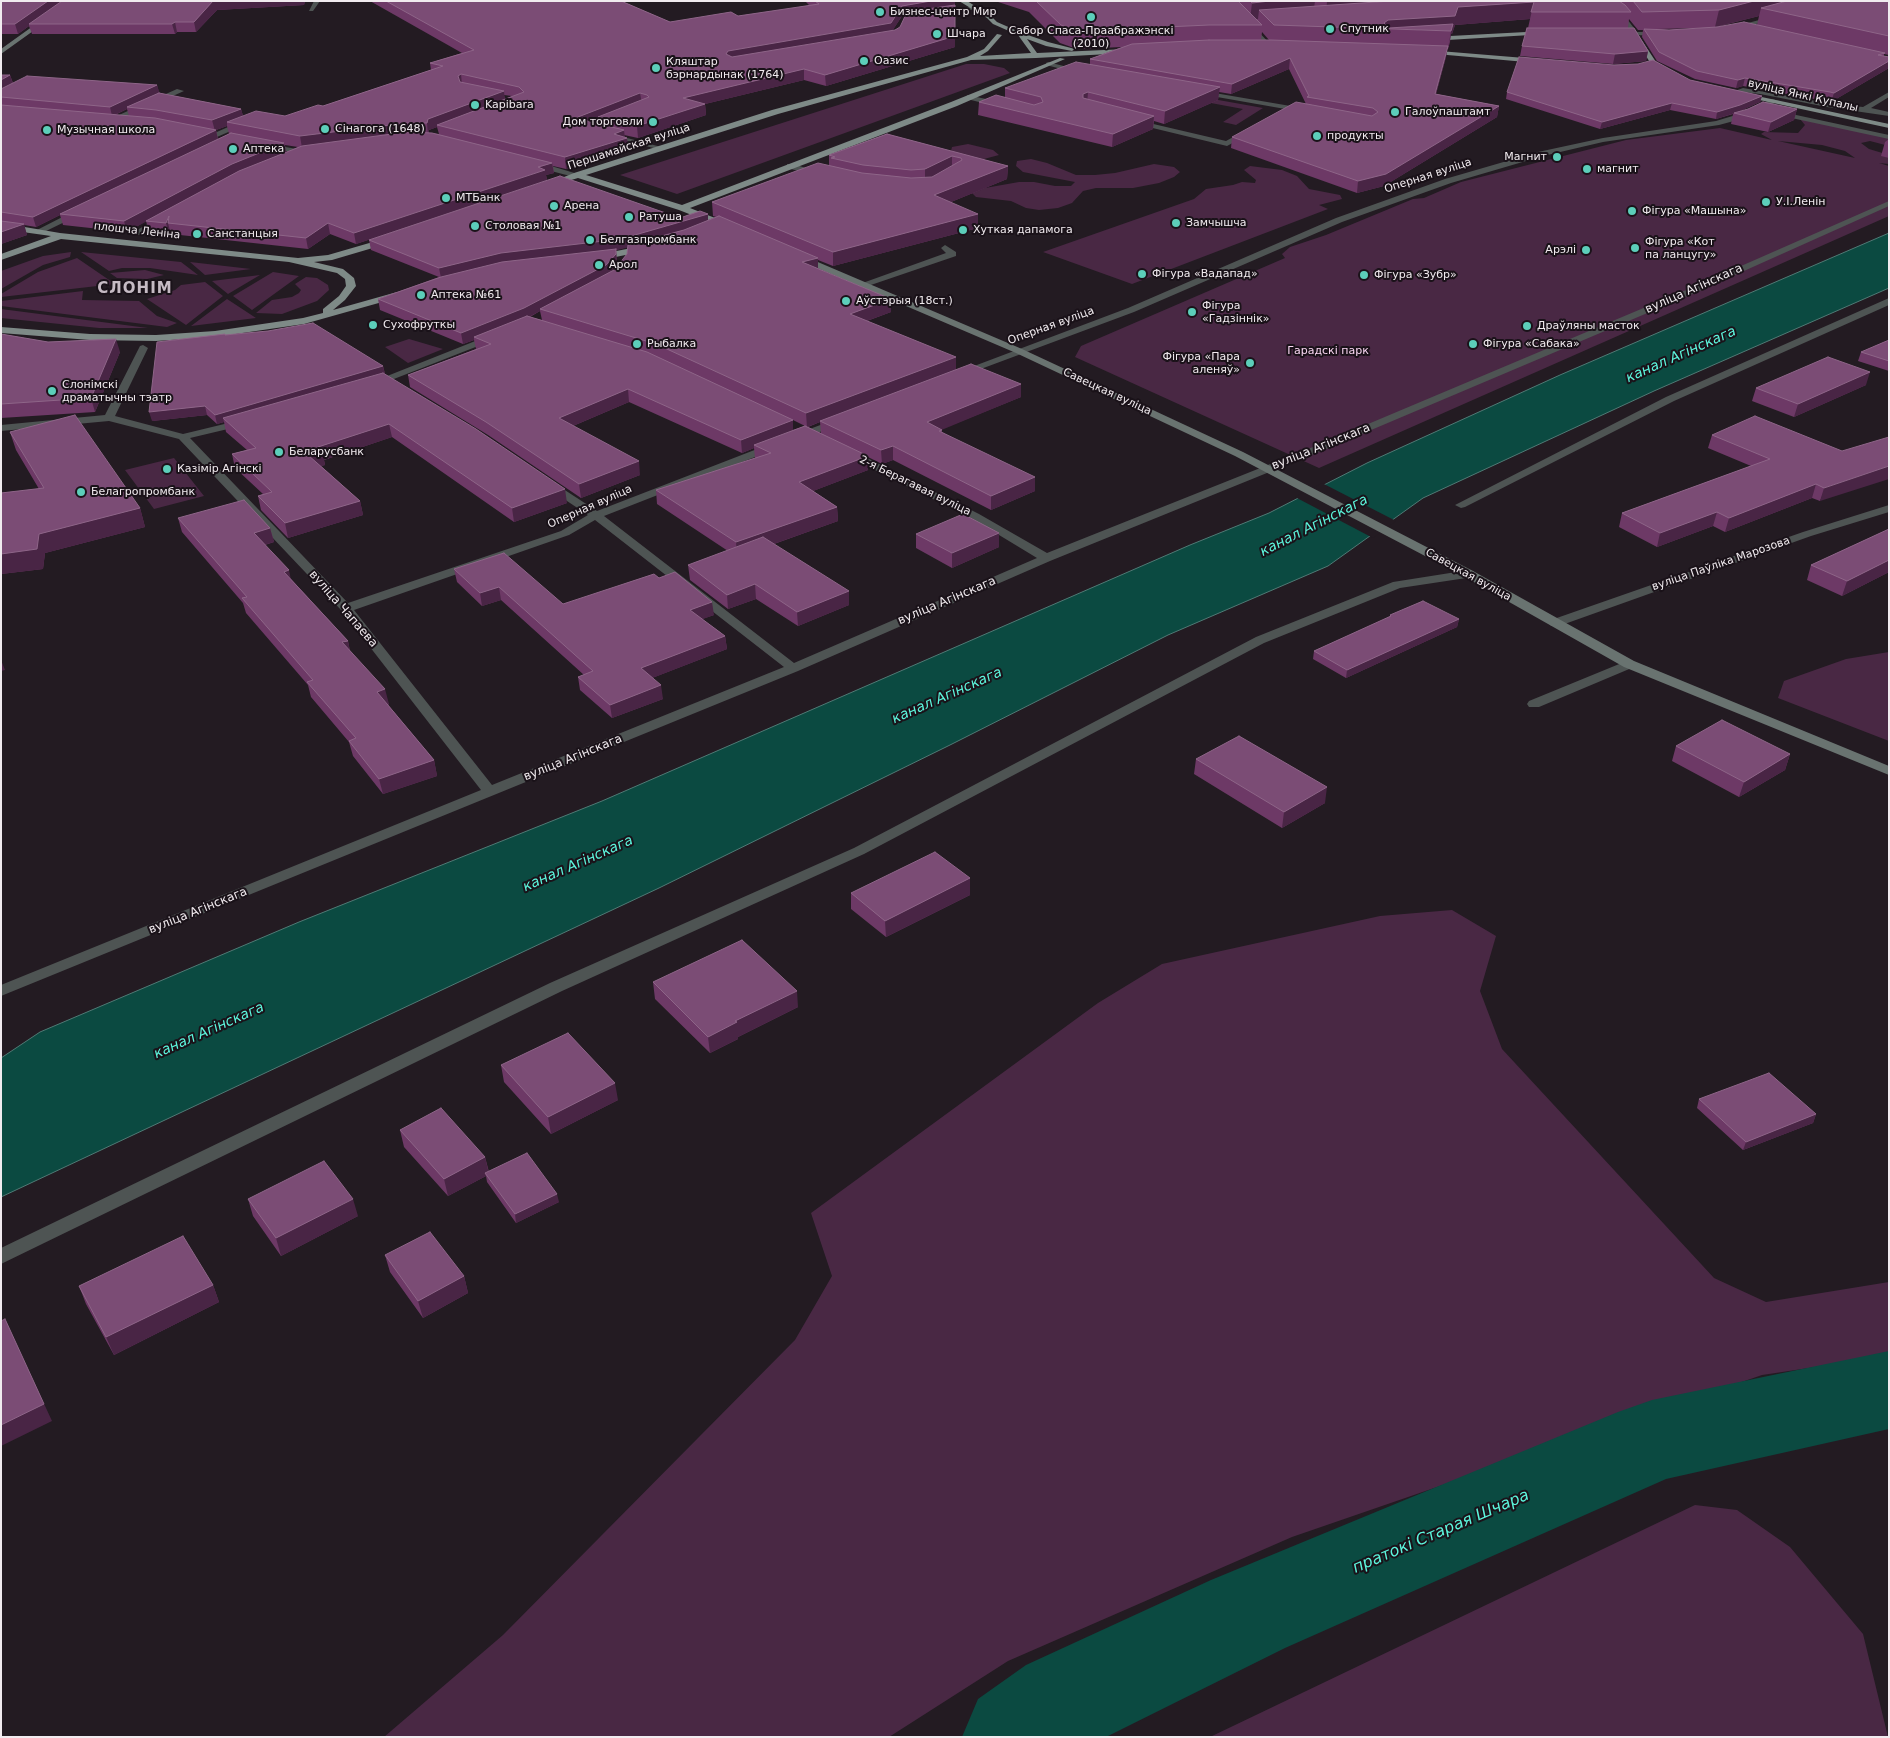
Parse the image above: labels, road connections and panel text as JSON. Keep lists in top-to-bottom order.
{
  "streets": {
    "main road": [
      "вуліца Янкі Купалы",
      "Першамайская вуліца",
      "плошча Леніна",
      "Савецкая вуліца"
    ],
    "street": [
      "Оперная вуліца",
      "вуліца Агінскага",
      "2-я Берагавая вуліца",
      "вуліца Паўліка Марозова",
      "вуліца Чапаева"
    ]
  },
  "crossings": [
    ["вуліца Янкі Купалы", "Оперная вуліца"],
    ["Оперная вуліца", "Савецкая вуліца"],
    ["Оперная вуліца", "вуліца Чапаева"],
    ["вуліца Агінскага", "2-я Берагавая вуліца"],
    ["вуліца Агінскага", "вуліца Чапаева"],
    ["Савецкая вуліца", "вуліца Паўліка Марозова"]
  ],
  "districts": ["СЛОНІМ"],
  "water": ["канал Агінскага", "пратокі Старая Шчара"],
  "parks": ["Гарадскі парк"],
  "places": [
    "Бизнес-центр Мир",
    "Сабор Спаса-Праабражэнскі (2010)",
    "Спутник",
    "Шчара",
    "Оазис",
    "Кляштар бэрнардынак (1764)",
    "Kapibara",
    "Галоўпаштамт",
    "Дом торговли",
    "Сінагога (1648)",
    "Музычная школа",
    "продукты",
    "Аптека",
    "Магнит",
    "магнит",
    "МТБанк",
    "У.І.Ленін",
    "Арена",
    "Фігура «Машына»",
    "Ратуша",
    "Замчышча",
    "Столовая №1",
    "Хуткая дапамога",
    "Санстанцыя",
    "Белгазпромбанк",
    "Фігура «Кот па ланцугу»",
    "Арэлі",
    "Арол",
    "Фігура «Вадапад»",
    "Фігура «Зубр»",
    "Аптека №61",
    "Аўстэрыя (18ст.)",
    "Фігура «Гадзіннік»",
    "Сухофруткы",
    "Драўляны масток",
    "Рыбалка",
    "Фігура «Сабака»",
    "Фігура «Пара аленяў»",
    "Слонімскі драматычны тэатр",
    "Беларусбанк",
    "Казімір Агінскі",
    "Белагропромбанк"
  ]
}
